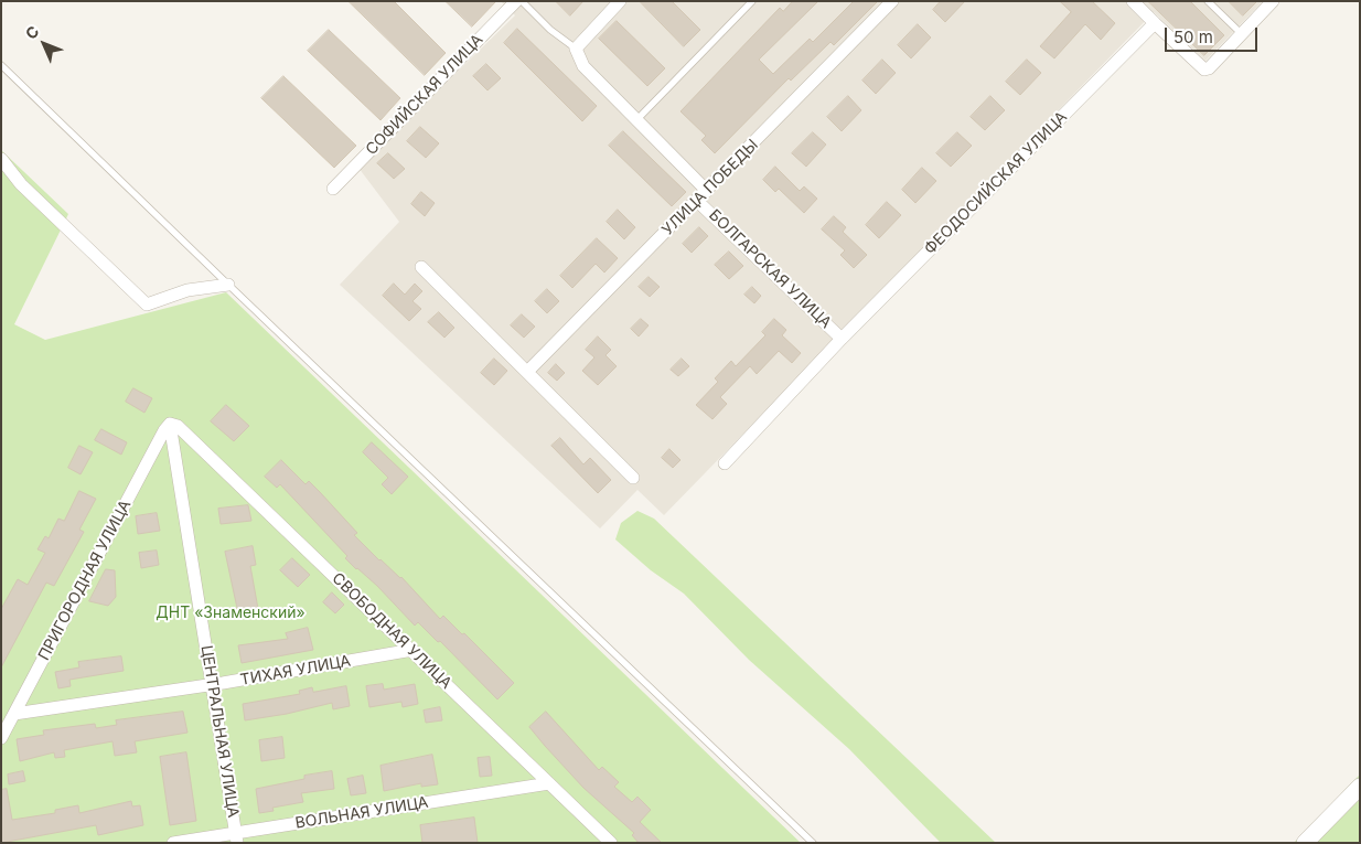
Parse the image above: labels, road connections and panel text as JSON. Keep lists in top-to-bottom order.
{
  "streets": {
    "street": [
      "СОФИЙСКАЯ УЛИЦА",
      "ФЕОДОСИЙСКАЯ УЛИЦА",
      "УЛИЦА ПОБЕДЫ",
      "БОЛГАРСКАЯ УЛИЦА",
      "ПРИГОРОДНАЯ УЛИЦА",
      "СВОБОДНАЯ УЛИЦА",
      "ТИХАЯ УЛИЦА",
      "ЦЕНТРАЛЬНАЯ УЛИЦА",
      "ВОЛЬНАЯ УЛИЦА"
    ]
  },
  "crossings": [
    ["ФЕОДОСИЙСКАЯ УЛИЦА", "БОЛГАРСКАЯ УЛИЦА"],
    ["УЛИЦА ПОБЕДЫ", "БОЛГАРСКАЯ УЛИЦА"],
    ["ПРИГОРОДНАЯ УЛИЦА", "СВОБОДНАЯ УЛИЦА"],
    ["ПРИГОРОДНАЯ УЛИЦА", "ТИХАЯ УЛИЦА"],
    ["ПРИГОРОДНАЯ УЛИЦА", "ЦЕНТРАЛЬНАЯ УЛИЦА"],
    ["СВОБОДНАЯ УЛИЦА", "ТИХАЯ УЛИЦА"],
    ["СВОБОДНАЯ УЛИЦА", "ЦЕНТРАЛЬНАЯ УЛИЦА"],
    ["СВОБОДНАЯ УЛИЦА", "ВОЛЬНАЯ УЛИЦА"],
    ["ТИХАЯ УЛИЦА", "ЦЕНТРАЛЬНАЯ УЛИЦА"],
    ["ЦЕНТРАЛЬНАЯ УЛИЦА", "ВОЛЬНАЯ УЛИЦА"]
  ],
  "parks": ["ДНТ «Знаменский»"],
  "scale_bar": "50 m",
  "north": "top left"
}
